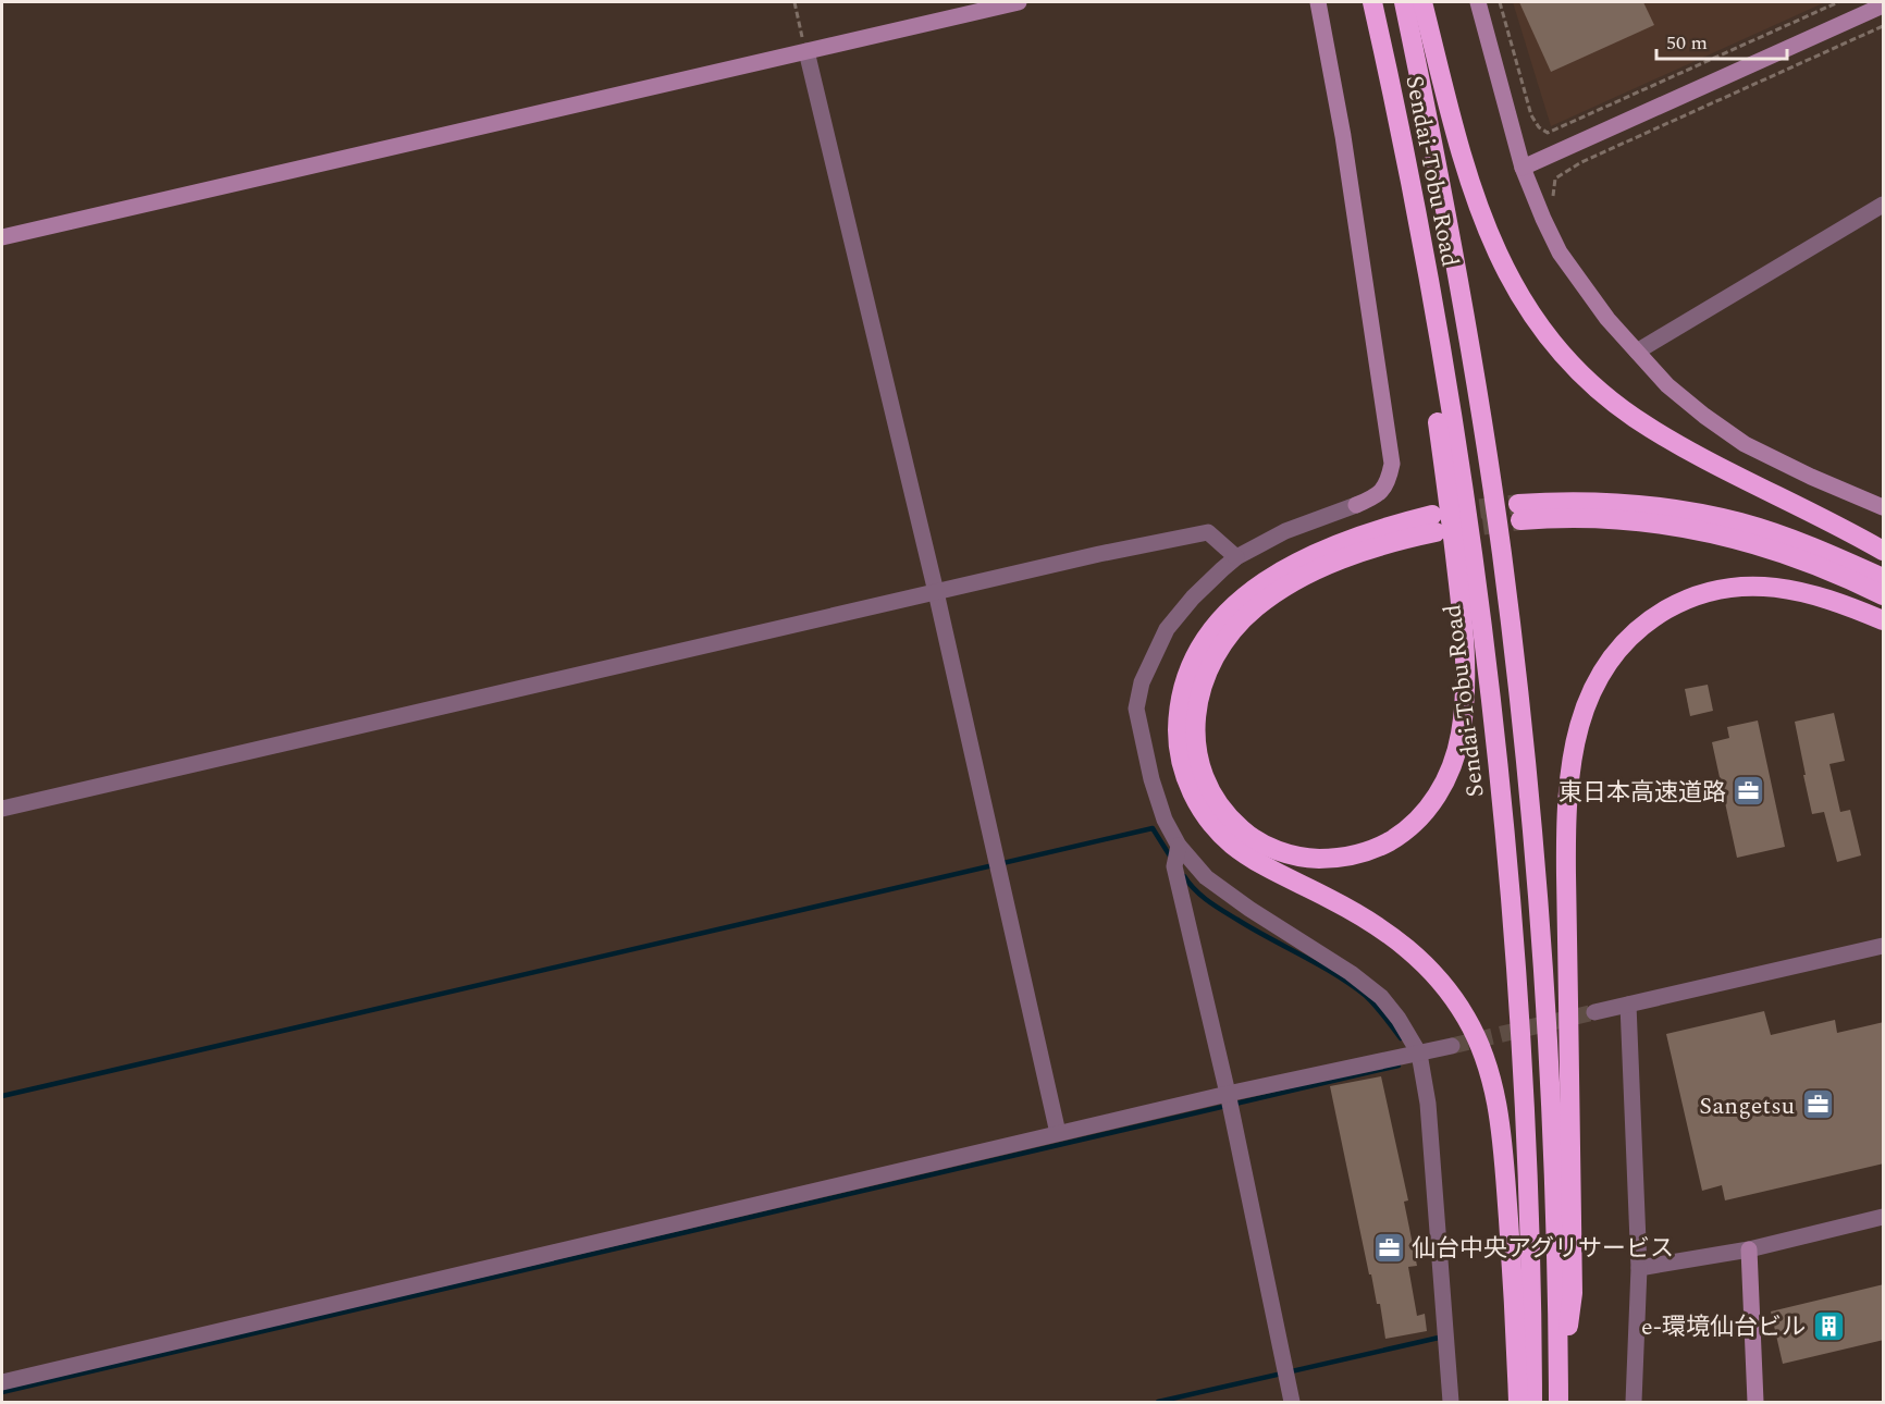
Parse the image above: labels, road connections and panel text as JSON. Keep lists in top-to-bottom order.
{
  "streets": {
    "highway": ["Sendai-Tobu Road"]
  },
  "places": {
    "office": ["東日本高速道路", "Sangetsu", "仙台中央アグリサービス"],
    "building": ["e-環境仙台ビル"]
  },
  "scale_bar": "50 m"
}
